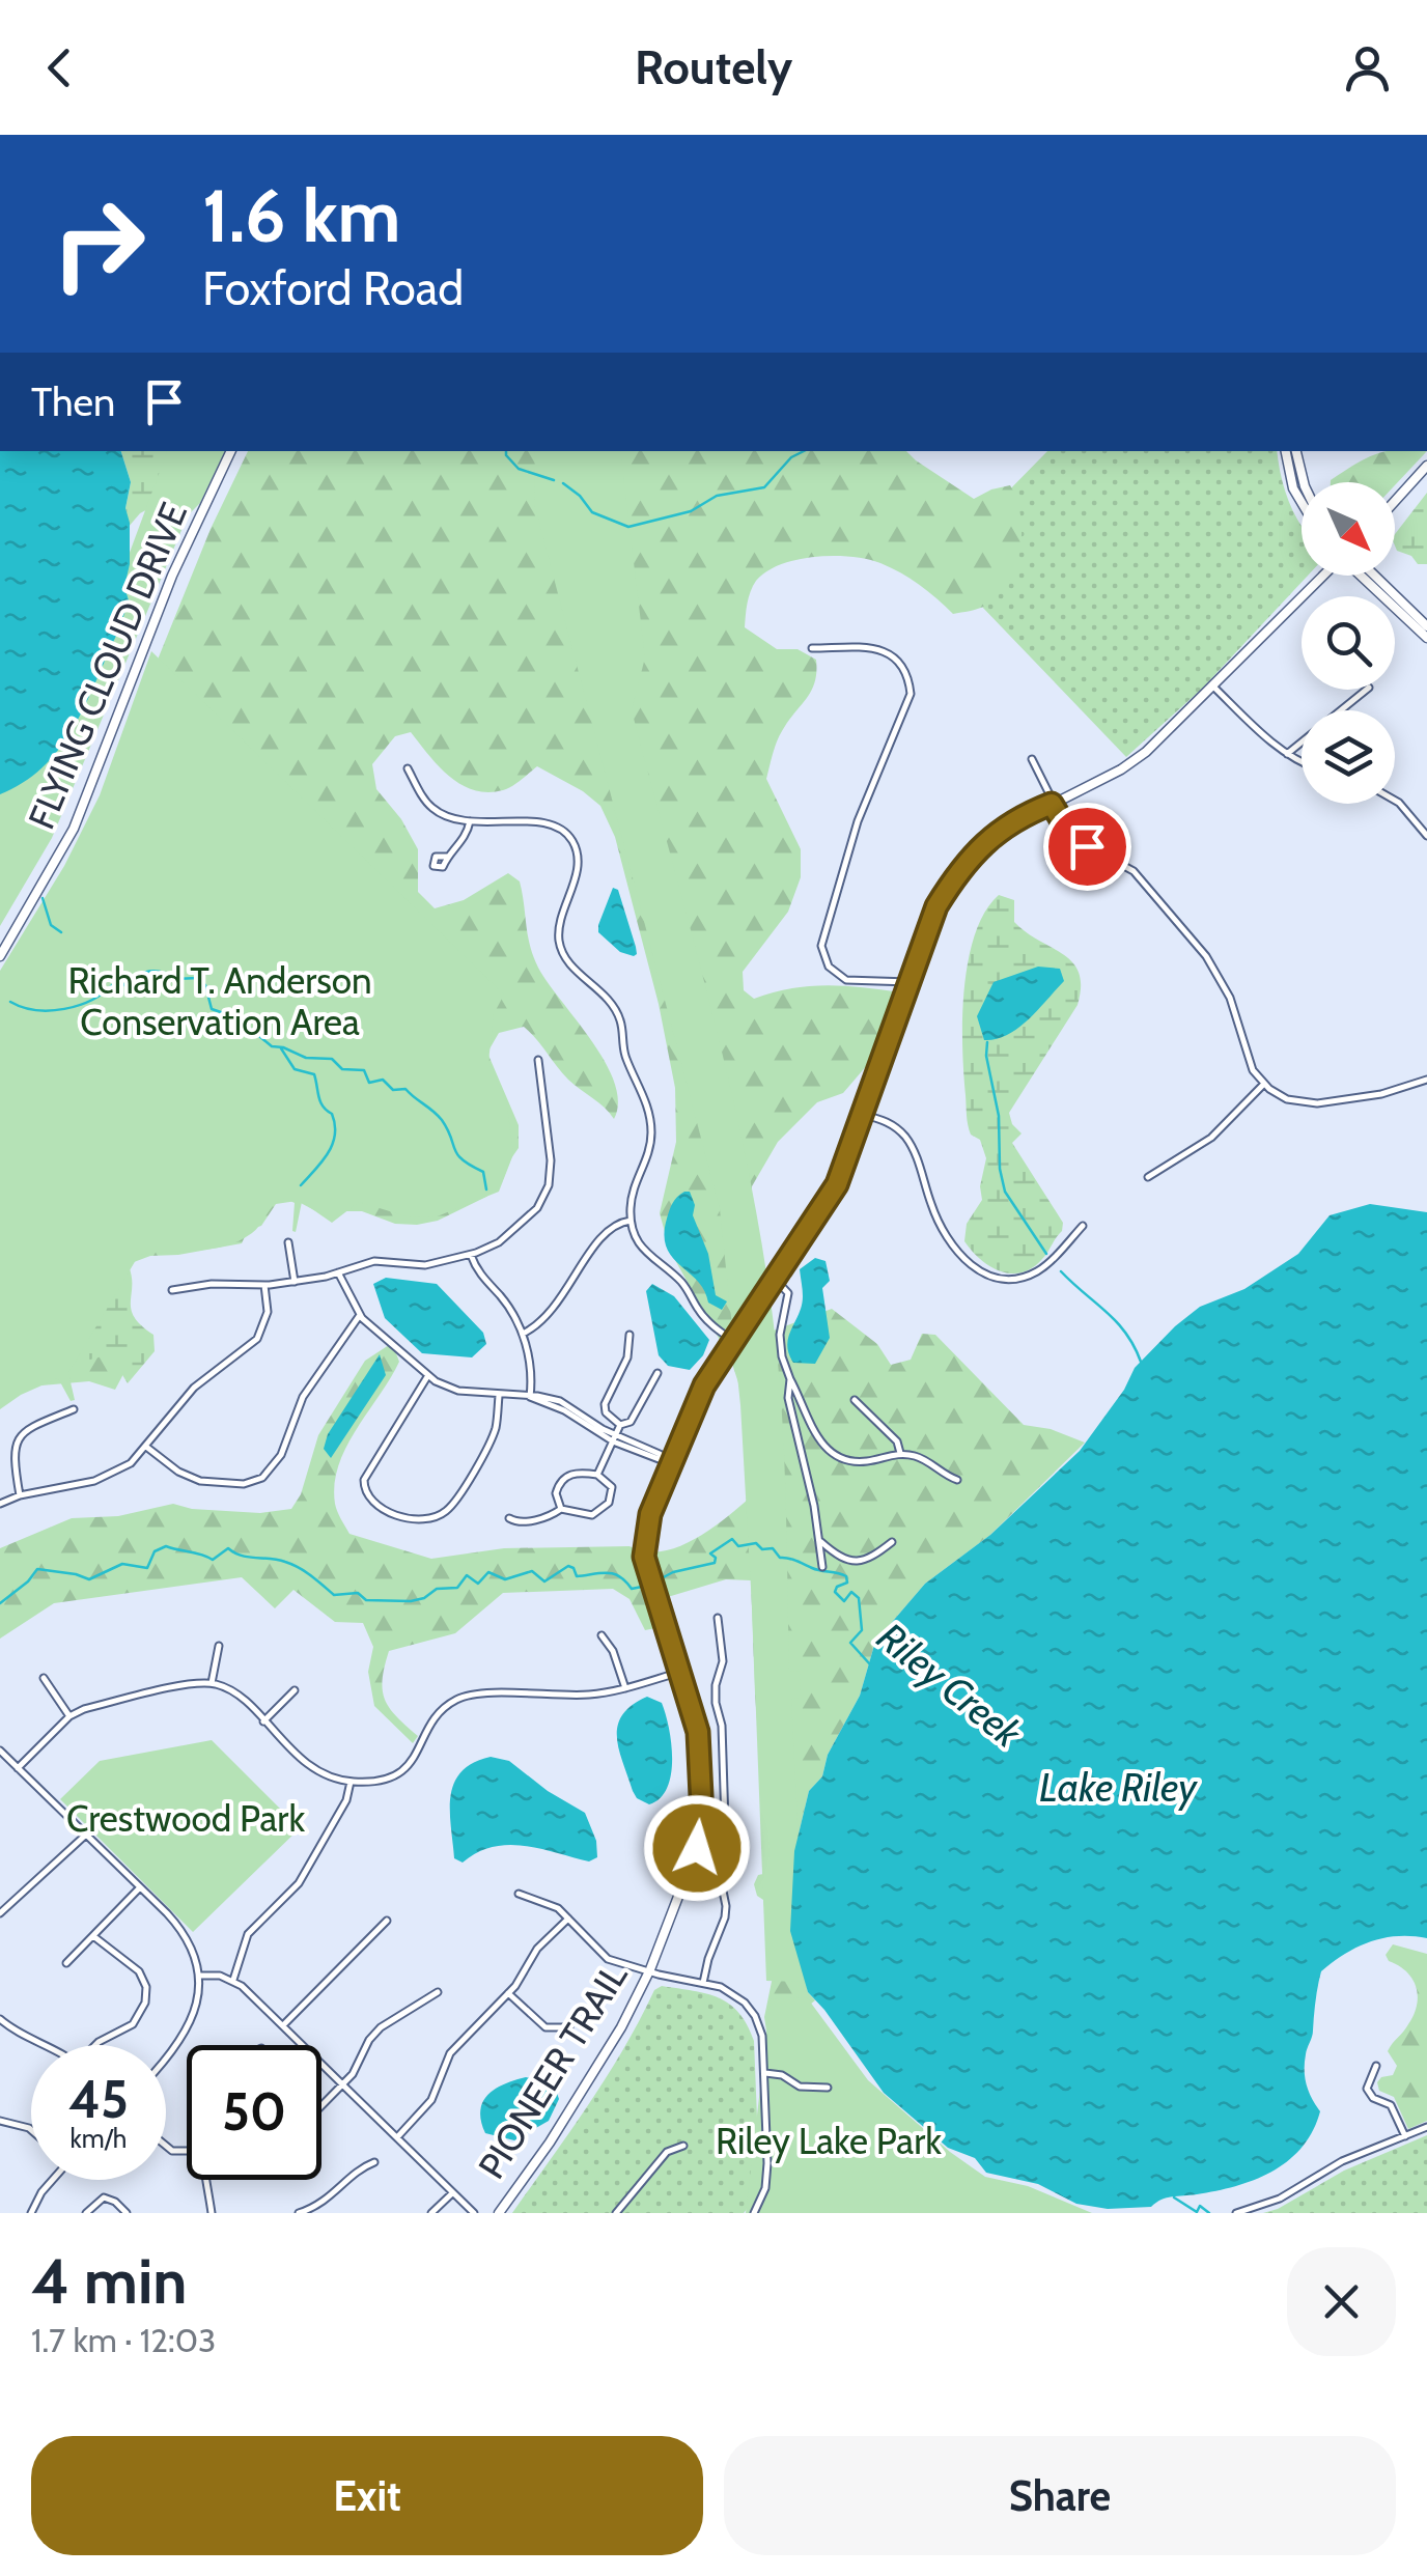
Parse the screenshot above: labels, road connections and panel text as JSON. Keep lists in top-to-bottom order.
{
  "streets": {
    "main road": ["FLYING CLOUD DRIVE", "PIONEER TRAIL"]
  },
  "water": ["Riley Creek", "Lake Riley"],
  "parks": ["Richard T. Anderson Conservation Area", "Crestwood Park", "Riley Lake Park"],
  "north": "bottom right",
  "page": {
    "header": "Routely",
    "turn": ["1.6 km", "Foxford Road"],
    "then": "Then",
    "speed": "45 km/h",
    "limit": "50",
    "heading": ["4 min", "1.7 km · 12:03"],
    "buttons": ["Exit", "Share"]
  }
}
